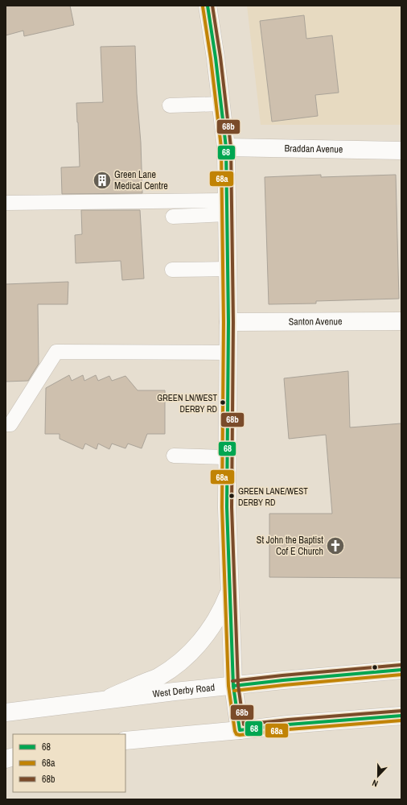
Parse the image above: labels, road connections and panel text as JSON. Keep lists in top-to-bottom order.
{
  "streets": {
    "main road": ["Braddan Avenue", "Santon Avenue", "West Derby Road"]
  },
  "places": {
    "building": ["Green Lane Medical Centre"],
    "other": ["GREEN LN/WEST DERBY RD", "GREEN LANE/WEST DERBY RD"],
    "church": ["St John the Baptist Cof E Church"]
  },
  "lines": ["transit line 68", "transit line 68b", "transit line 68a"],
  "legend": ["68", "68a", "68b"],
  "north": "bottom"
}
